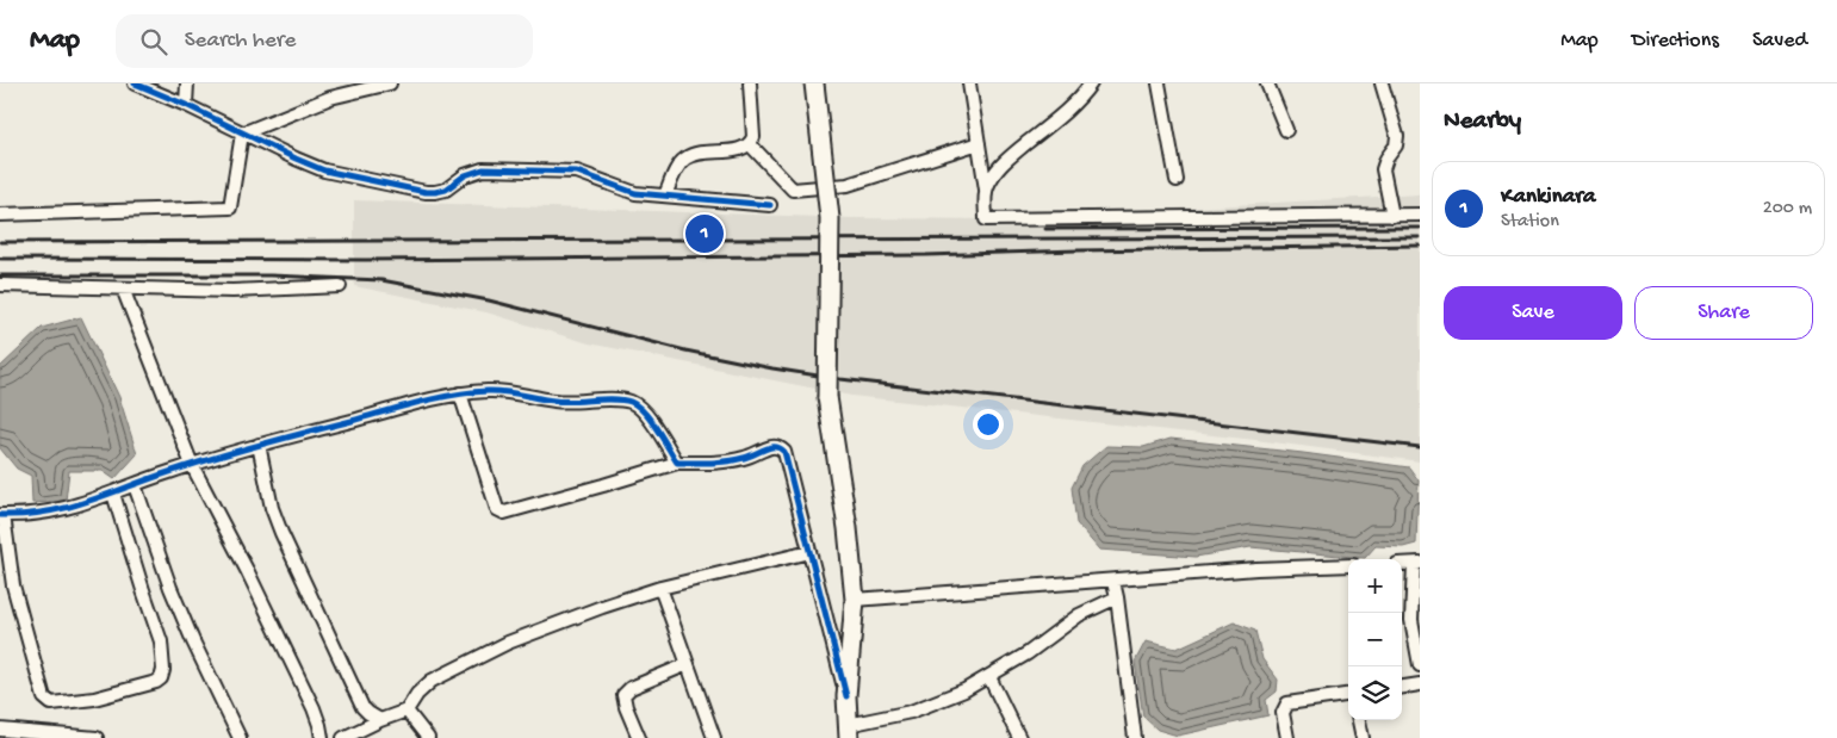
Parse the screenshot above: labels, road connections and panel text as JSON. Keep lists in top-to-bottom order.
{
  "page": {
    "header": "Map",
    "search": "Search here",
    "nav": ["Map", "Directions", "Saved"],
    "heading": "Nearby",
    "list": [
      {
        "mark": "1",
        "name": "Kankinara",
        "note": "Station",
        "value": "200 m"
      }
    ],
    "pins": "1",
    "buttons": ["Save", "Share"],
    "map_buttons": ["+", "−"]
  }
}
